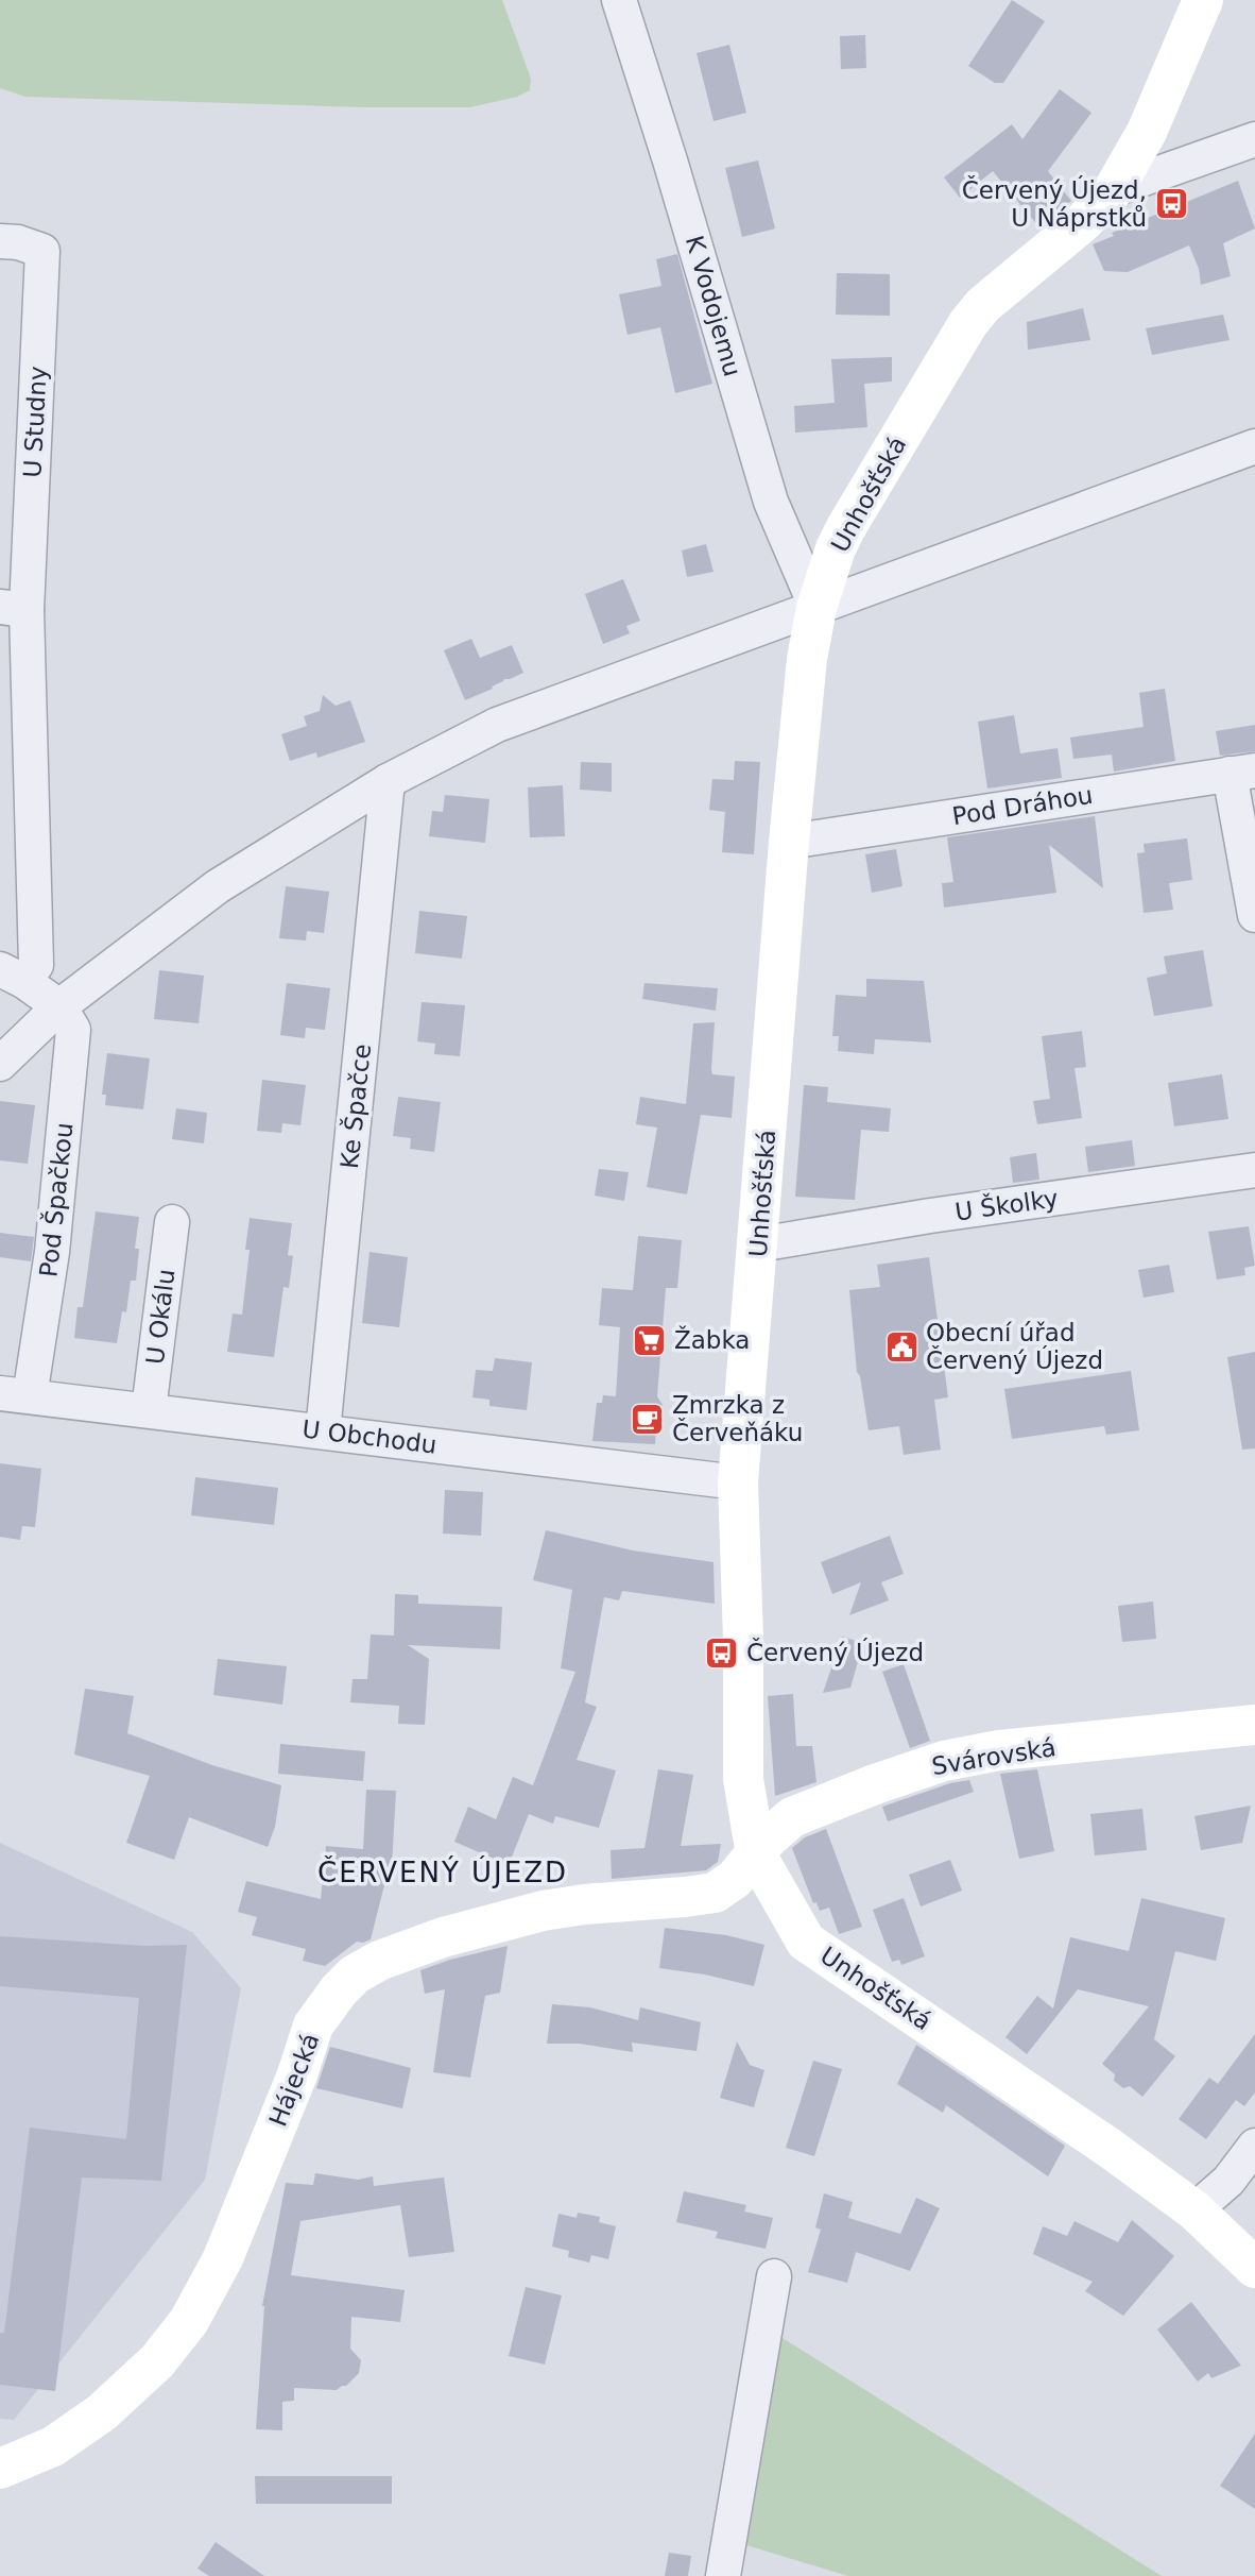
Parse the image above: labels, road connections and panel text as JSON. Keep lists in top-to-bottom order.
{
  "streets": {
    "main road": ["Unhošťská", "Svárovská", "Hájecká"],
    "street": [
      "K Vodojemu",
      "U Studny",
      "Pod Dráhou",
      "Ke Špačce",
      "Pod Špačkou",
      "U Školky",
      "U Okálu",
      "U Obchodu"
    ]
  },
  "crossings": [
    ["K Vodojemu", "Unhošťská"],
    ["Unhošťská", "Pod Dráhou"],
    ["Unhošťská", "U Školky"],
    ["Unhošťská", "U Obchodu"],
    ["Unhošťská", "Svárovská"],
    ["Unhošťská", "Hájecká"],
    ["Ke Špačce", "U Obchodu"],
    ["Pod Špačkou", "U Obchodu"],
    ["U Okálu", "U Obchodu"],
    ["Svárovská", "Hájecká"]
  ],
  "districts": ["ČERVENÝ ÚJEZD"],
  "places": {
    "bus stop": ["Červený Újezd, U Náprstků", "Červený Újezd"],
    "supermarket": ["Žabka"],
    "public building": ["Obecní úřad Červený Újezd"],
    "cafe": ["Zmrzka z Červeňáku"]
  }
}
